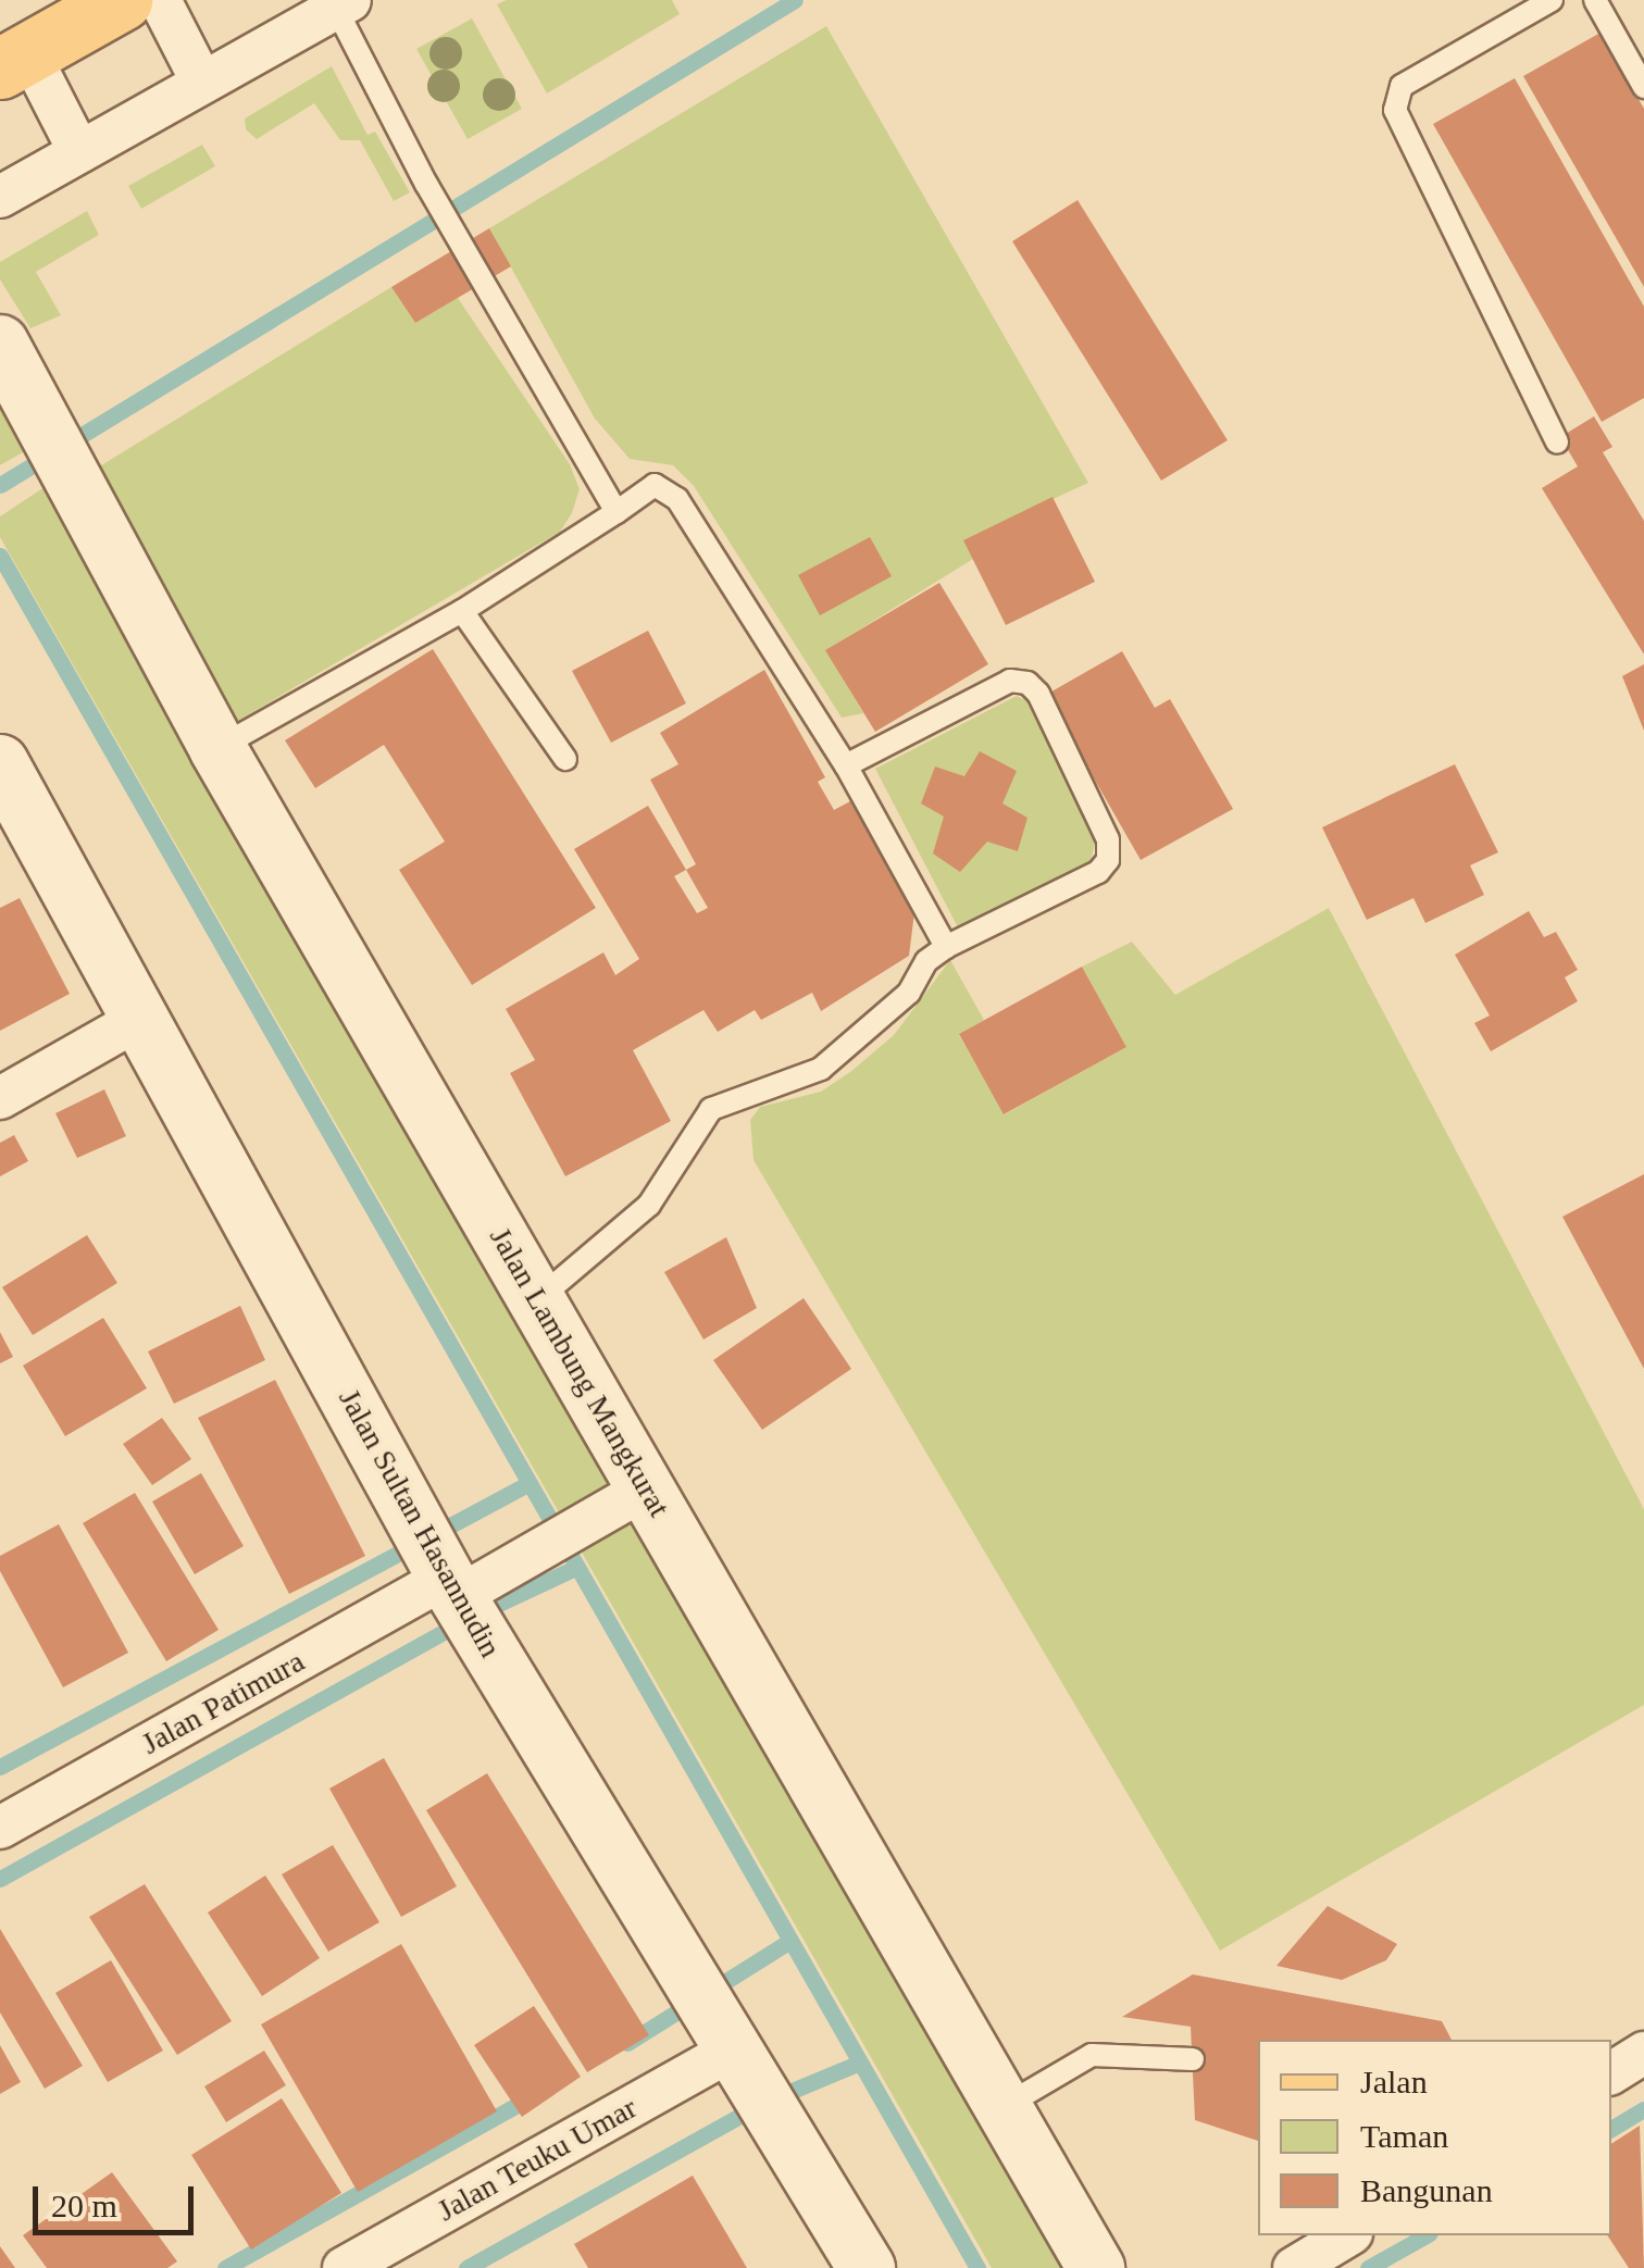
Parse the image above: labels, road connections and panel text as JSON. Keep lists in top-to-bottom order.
{
  "streets": {
    "street": [
      "Jalan Lambung Mangkurat",
      "Jalan Sultan Hasannudin",
      "Jalan Patimura",
      "Jalan Teuku Umar"
    ]
  },
  "crossings": [
    ["Jalan Lambung Mangkurat", "Jalan Patimura"],
    ["Jalan Sultan Hasannudin", "Jalan Patimura"],
    ["Jalan Sultan Hasannudin", "Jalan Teuku Umar"]
  ],
  "legend": ["Jalan", "Taman", "Bangunan"],
  "scale_bar": "20 m"
}
